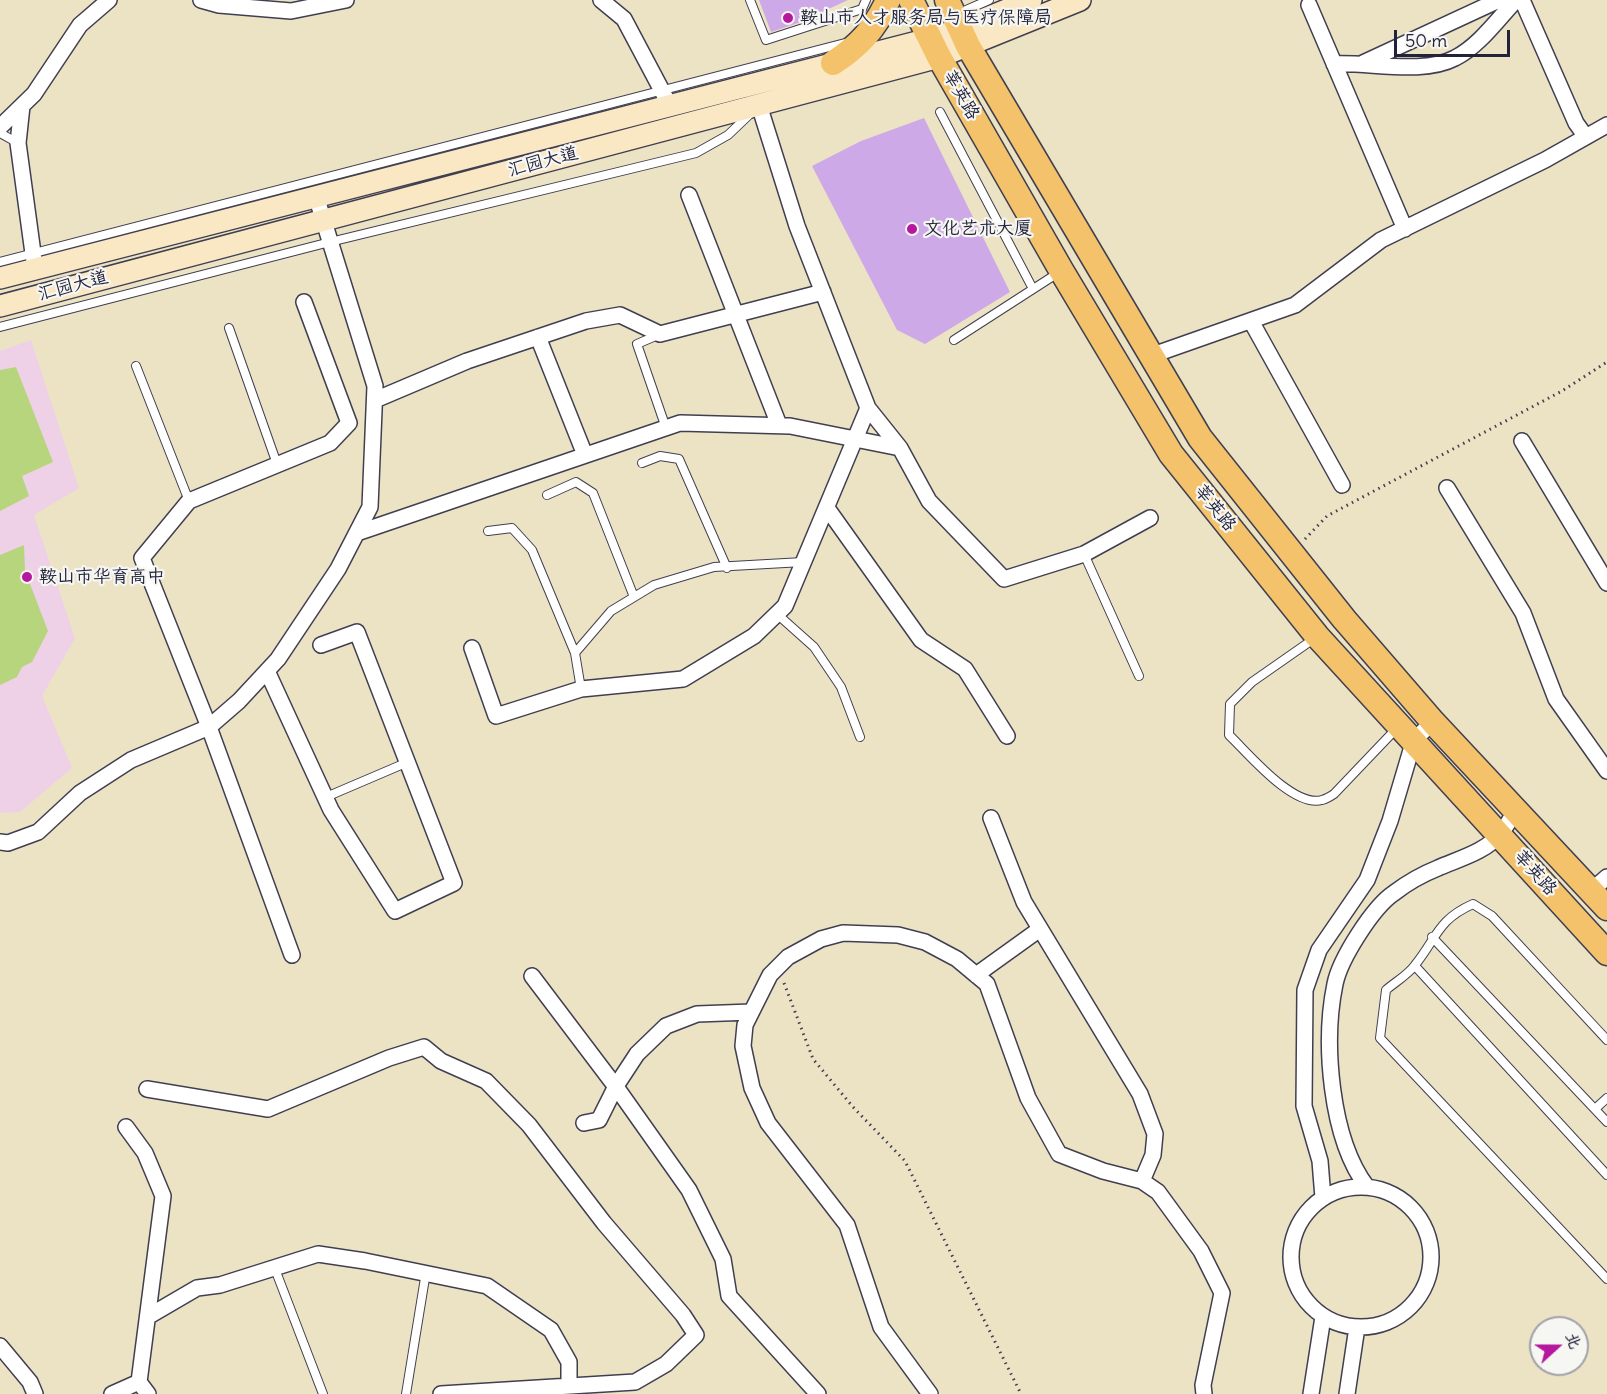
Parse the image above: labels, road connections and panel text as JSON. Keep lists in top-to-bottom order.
{
  "streets": {
    "main road": ["莘英路", "汇园大道"]
  },
  "crossings": [
    ["莘英路", "汇园大道"]
  ],
  "places": ["鞍山市人才服务局与医疗保障局", "文化艺术大厦", "鞍山市华育高中"],
  "scale_bar": "50 m",
  "north": "right"
}
